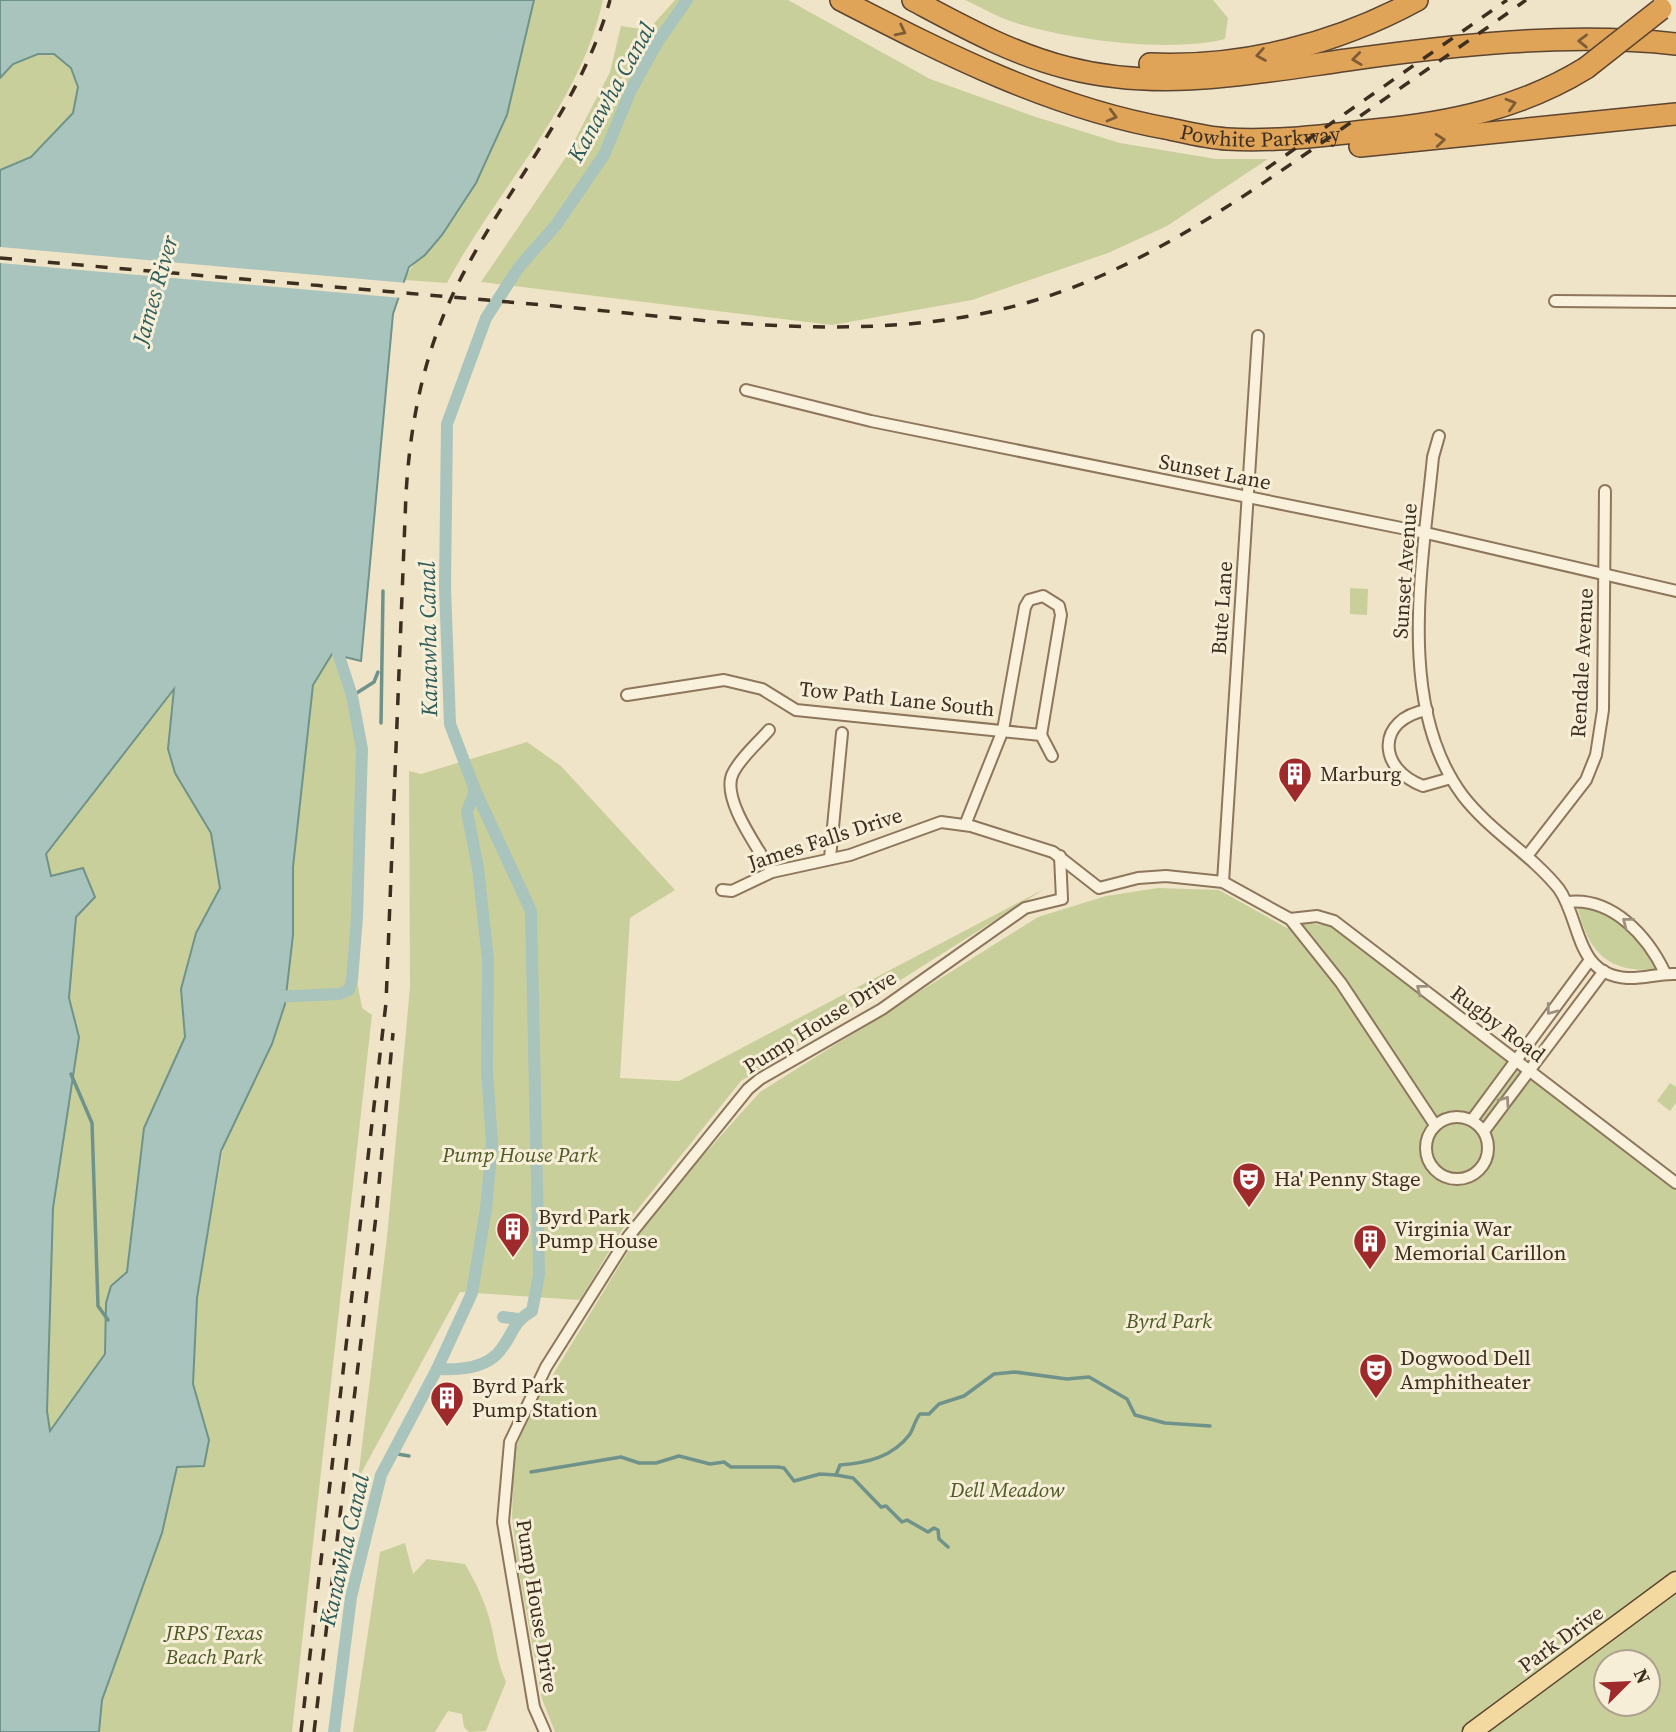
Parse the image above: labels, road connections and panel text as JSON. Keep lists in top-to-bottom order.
{
  "streets": {
    "highway": ["Powhite Parkway"],
    "main road": ["Park Drive"],
    "street": [
      "Sunset Lane",
      "Sunset Avenue",
      "Bute Lane",
      "Rendale Avenue",
      "Tow Path Lane South",
      "James Falls Drive",
      "Pump House Drive",
      "Rugby Road"
    ]
  },
  "crossings": [
    ["Sunset Lane", "Sunset Avenue"],
    ["Sunset Lane", "Bute Lane"],
    ["Sunset Lane", "Rendale Avenue"],
    ["Sunset Avenue", "Rendale Avenue"],
    ["Bute Lane", "James Falls Drive"],
    ["James Falls Drive", "Pump House Drive"]
  ],
  "water": ["Kanawha Canal", "James River"],
  "parks": [
    "Pump House Park",
    "Byrd Park",
    "Dell Meadow",
    "JRPS Texas Beach Park"
  ],
  "places": {
    "building": [
      "Marburg",
      "Byrd Park Pump House",
      "Virginia War Memorial Carillon",
      "Byrd Park Pump Station"
    ],
    "theatre": ["Ha' Penny Stage", "Dogwood Dell Amphitheater"]
  },
  "north": "top right"
}
